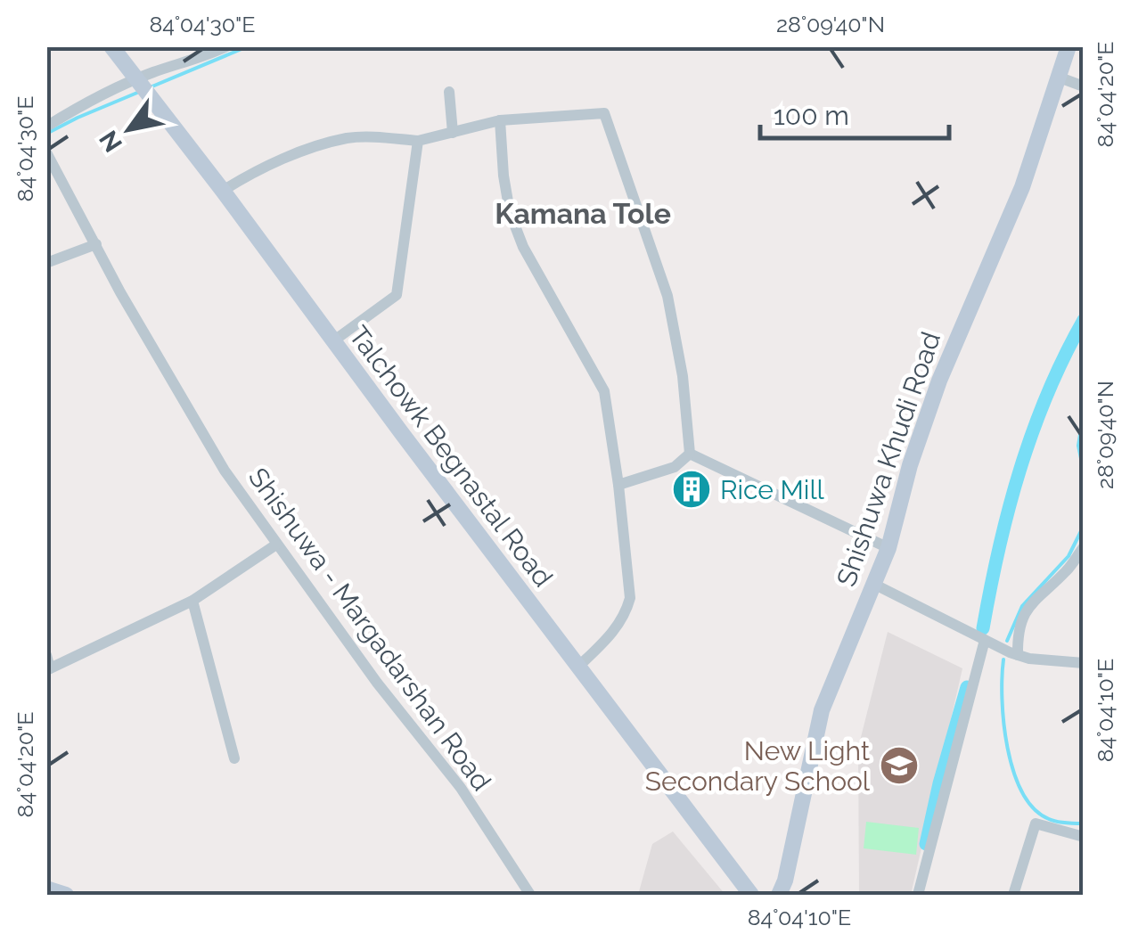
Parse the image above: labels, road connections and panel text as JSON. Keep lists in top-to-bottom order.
{
  "streets": {
    "main road": ["Talchowk Begnastal Road", "Shishuwa Khudi Road"],
    "street": ["Shishuwa - Margadarshan Road"]
  },
  "districts": ["Kamana Tole"],
  "places": {
    "building": ["Rice Mill"],
    "school or university": ["New Light Secondary School"]
  },
  "scale_bar": "100 m",
  "north": "bottom left",
  "coordinates": [
    "84°04'30\"E",
    "28°09'40\"N",
    "84°04'20\"E",
    "84°04'10\"E"
  ]
}
